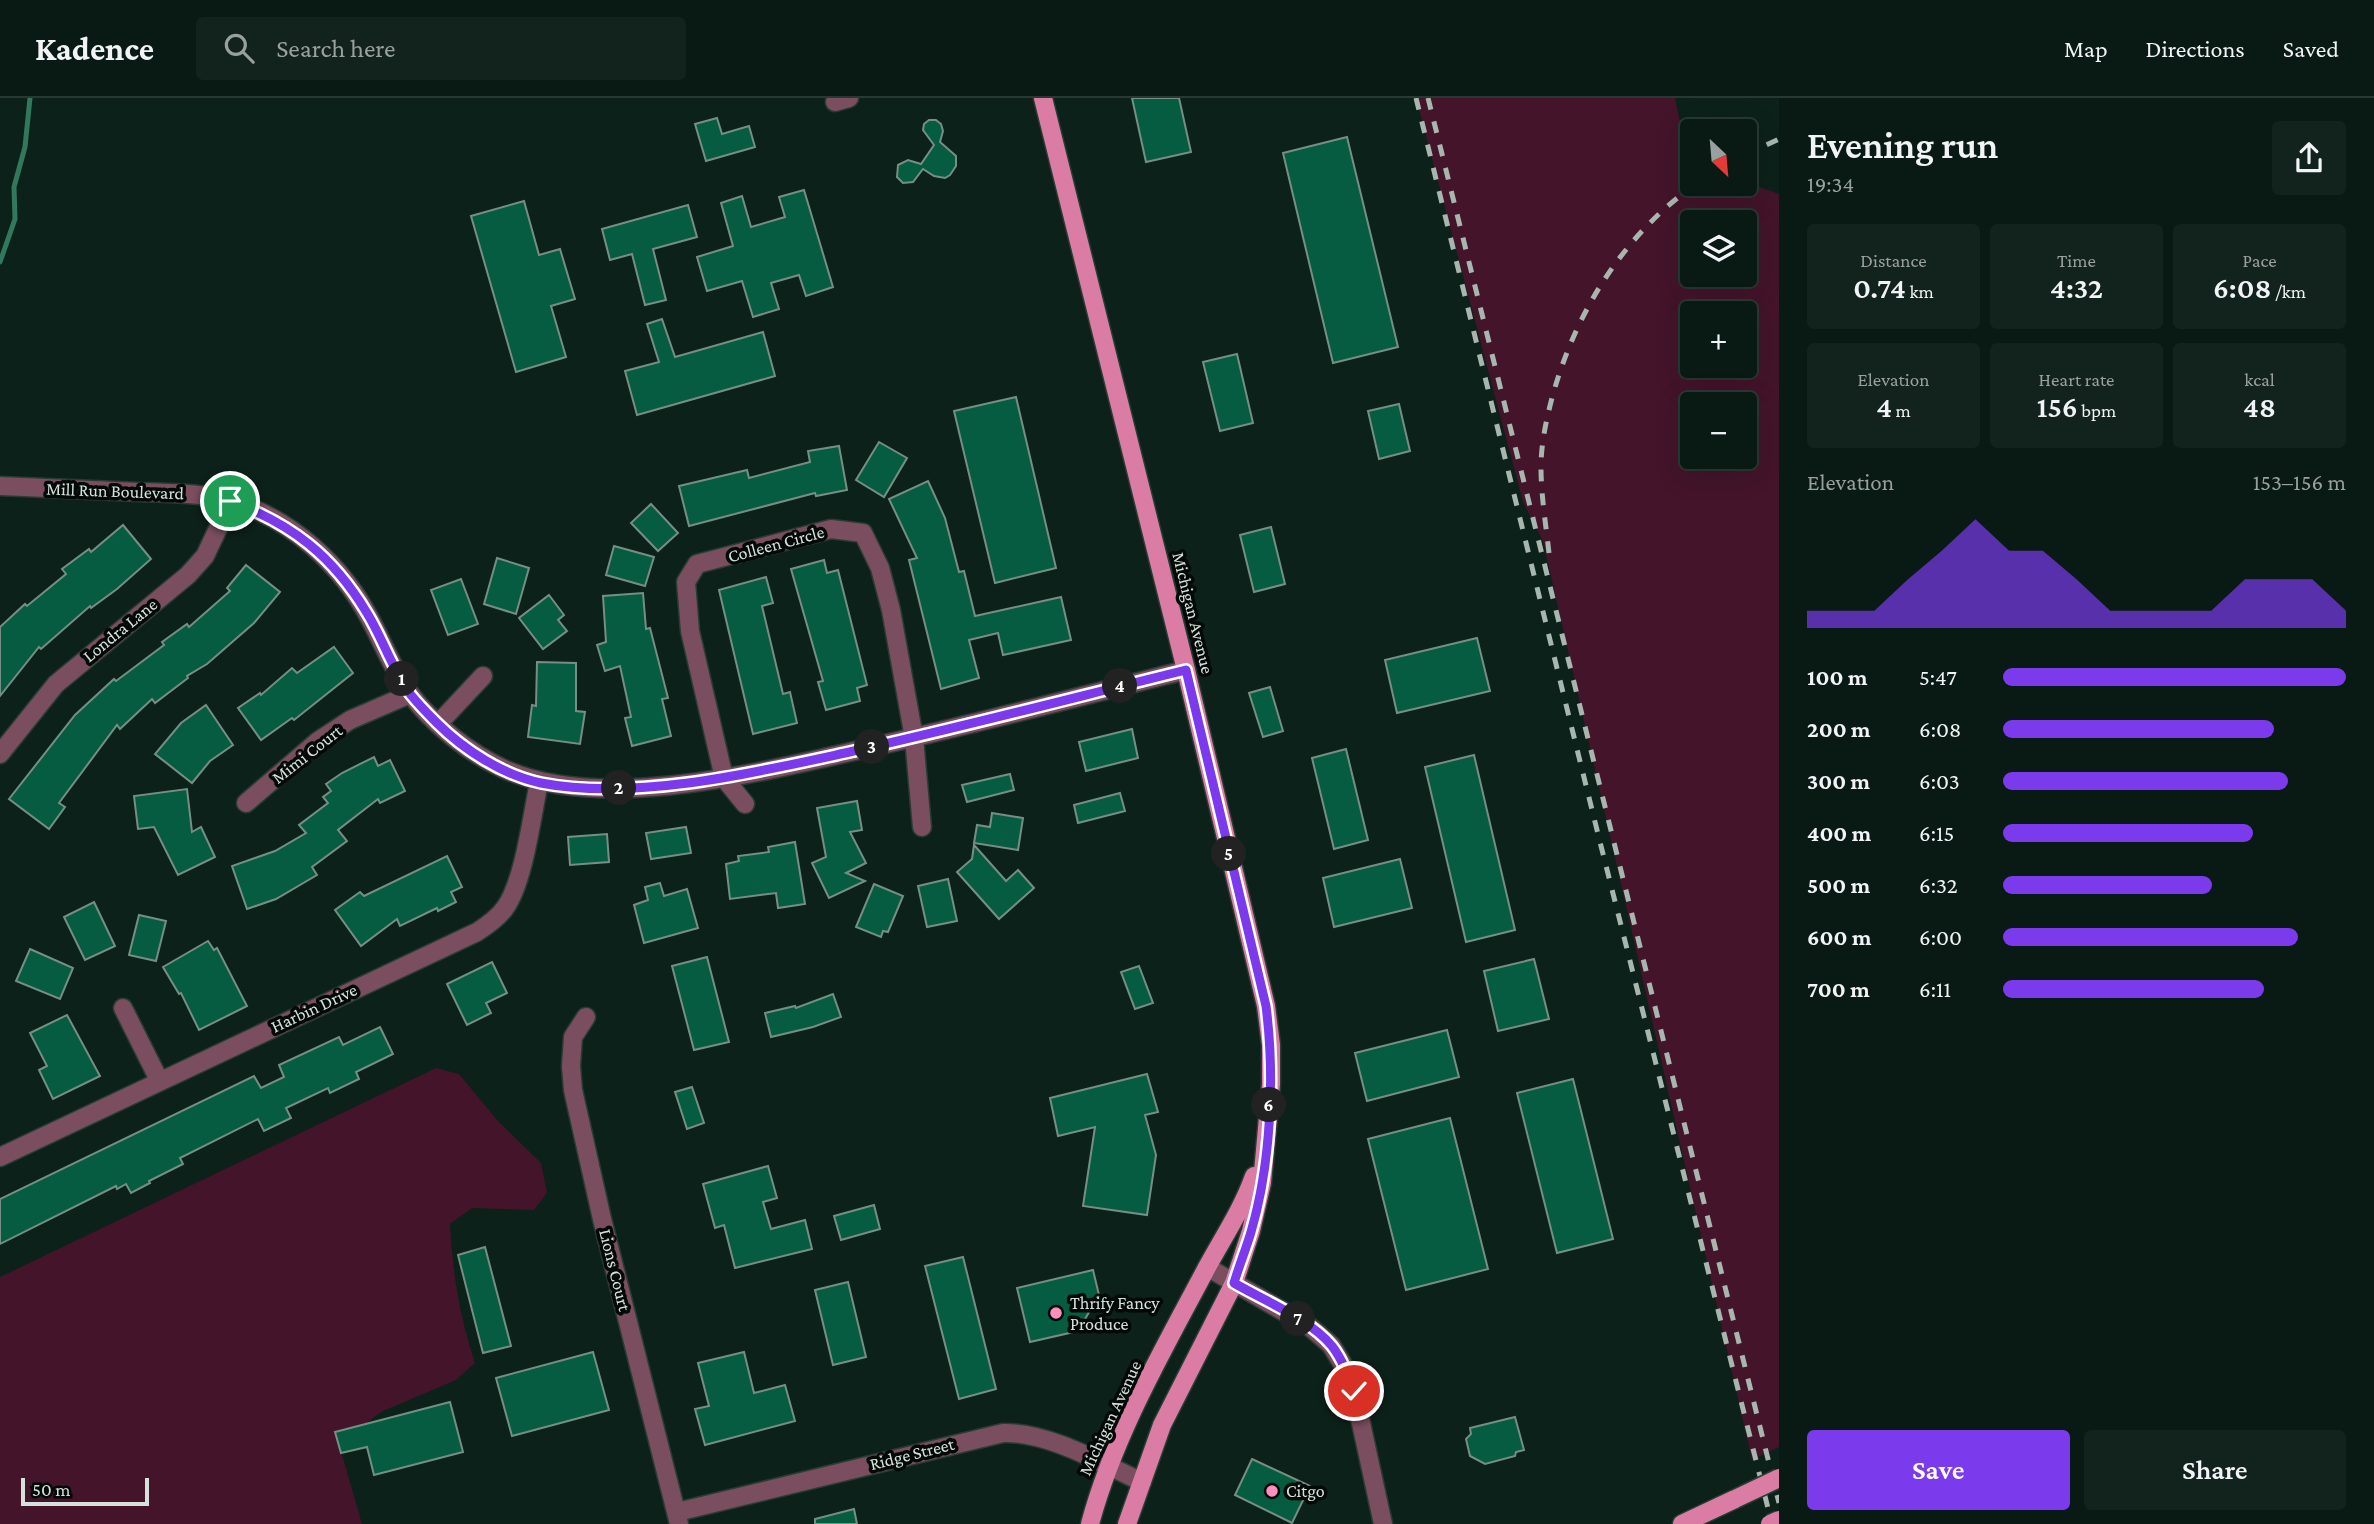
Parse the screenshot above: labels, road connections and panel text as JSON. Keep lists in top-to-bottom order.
{
  "streets": {
    "main road": ["Michigan Avenue"],
    "street": [
      "Mill Run Boulevard",
      "Colleen Circle",
      "Londra Lane",
      "Mimi Court",
      "Harbin Drive",
      "Lions Court",
      "Ridge Street"
    ]
  },
  "crossings": [
    ["Mill Run Boulevard", "Colleen Circle"],
    ["Mill Run Boulevard", "Michigan Avenue"],
    ["Mill Run Boulevard", "Londra Lane"],
    ["Mill Run Boulevard", "Mimi Court"],
    ["Mill Run Boulevard", "Harbin Drive"],
    ["Michigan Avenue", "Ridge Street"],
    ["Lions Court", "Ridge Street"]
  ],
  "places": ["Thrify Fancy Produce", "Citgo"],
  "scale_bar": "50 m",
  "north": "bottom right",
  "page": {
    "header": "Kadence",
    "search": "Search here",
    "nav": ["Map", "Directions", "Saved"],
    "heading": ["Evening run", "19:34"],
    "map_buttons": ["+", "−"],
    "stats": [
      ["Distance", "0.74 km"],
      ["Time", "4:32"],
      ["Pace", "6:08 /km"],
      ["Elevation", "4 m"],
      ["Heart rate", "156 bpm"],
      ["kcal", "48"]
    ],
    "chart": ["Elevation", "153–156 m"],
    "list": [
      {
        "name": "100 m",
        "note": "5:47"
      },
      {
        "name": "200 m",
        "note": "6:08"
      },
      {
        "name": "300 m",
        "note": "6:03"
      },
      {
        "name": "400 m",
        "note": "6:15"
      },
      {
        "name": "500 m",
        "note": "6:32"
      },
      {
        "name": "600 m",
        "note": "6:00"
      },
      {
        "name": "700 m",
        "note": "6:11"
      }
    ],
    "pins": [
      "1",
      "4",
      "3",
      "2",
      "5",
      "6",
      "7"
    ],
    "buttons": ["Save", "Share"],
    "scale": "50 m"
  }
}
